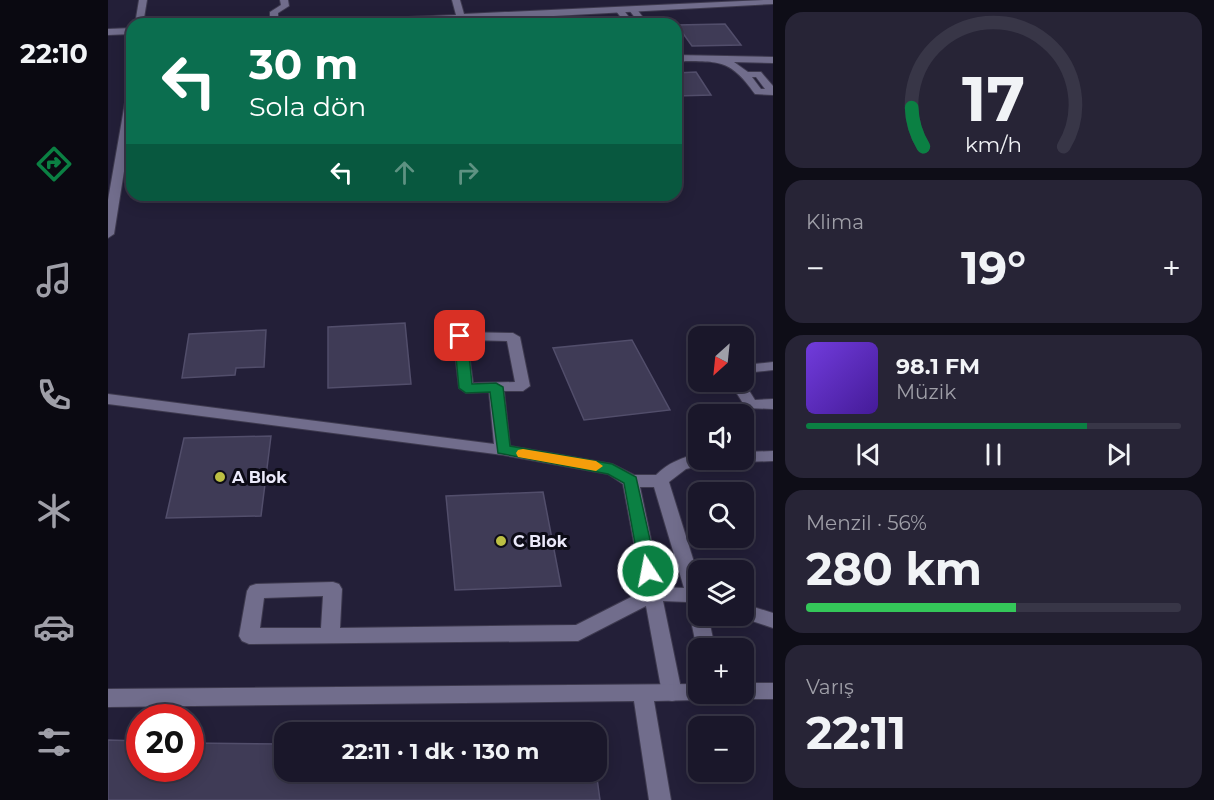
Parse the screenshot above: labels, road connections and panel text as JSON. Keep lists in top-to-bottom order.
{
  "places": ["A Blok", "C Blok"],
  "north": "bottom left",
  "page": {
    "tabs": "22:10",
    "turn": ["30 m", "Sola dön"],
    "tile": [
      "Klima",
      ["Menzil · 56%", "280 km"],
      ["Varış", "22:11"]
    ],
    "heat": ["−", "19°", "+"],
    "map_buttons": ["+", "−"],
    "song": ["98.1 FM", "Müzik"],
    "limit": "20",
    "trip": "22:11 · 1 dk · 130 m",
    "gauge": ["17", "km/h"]
  }
}
